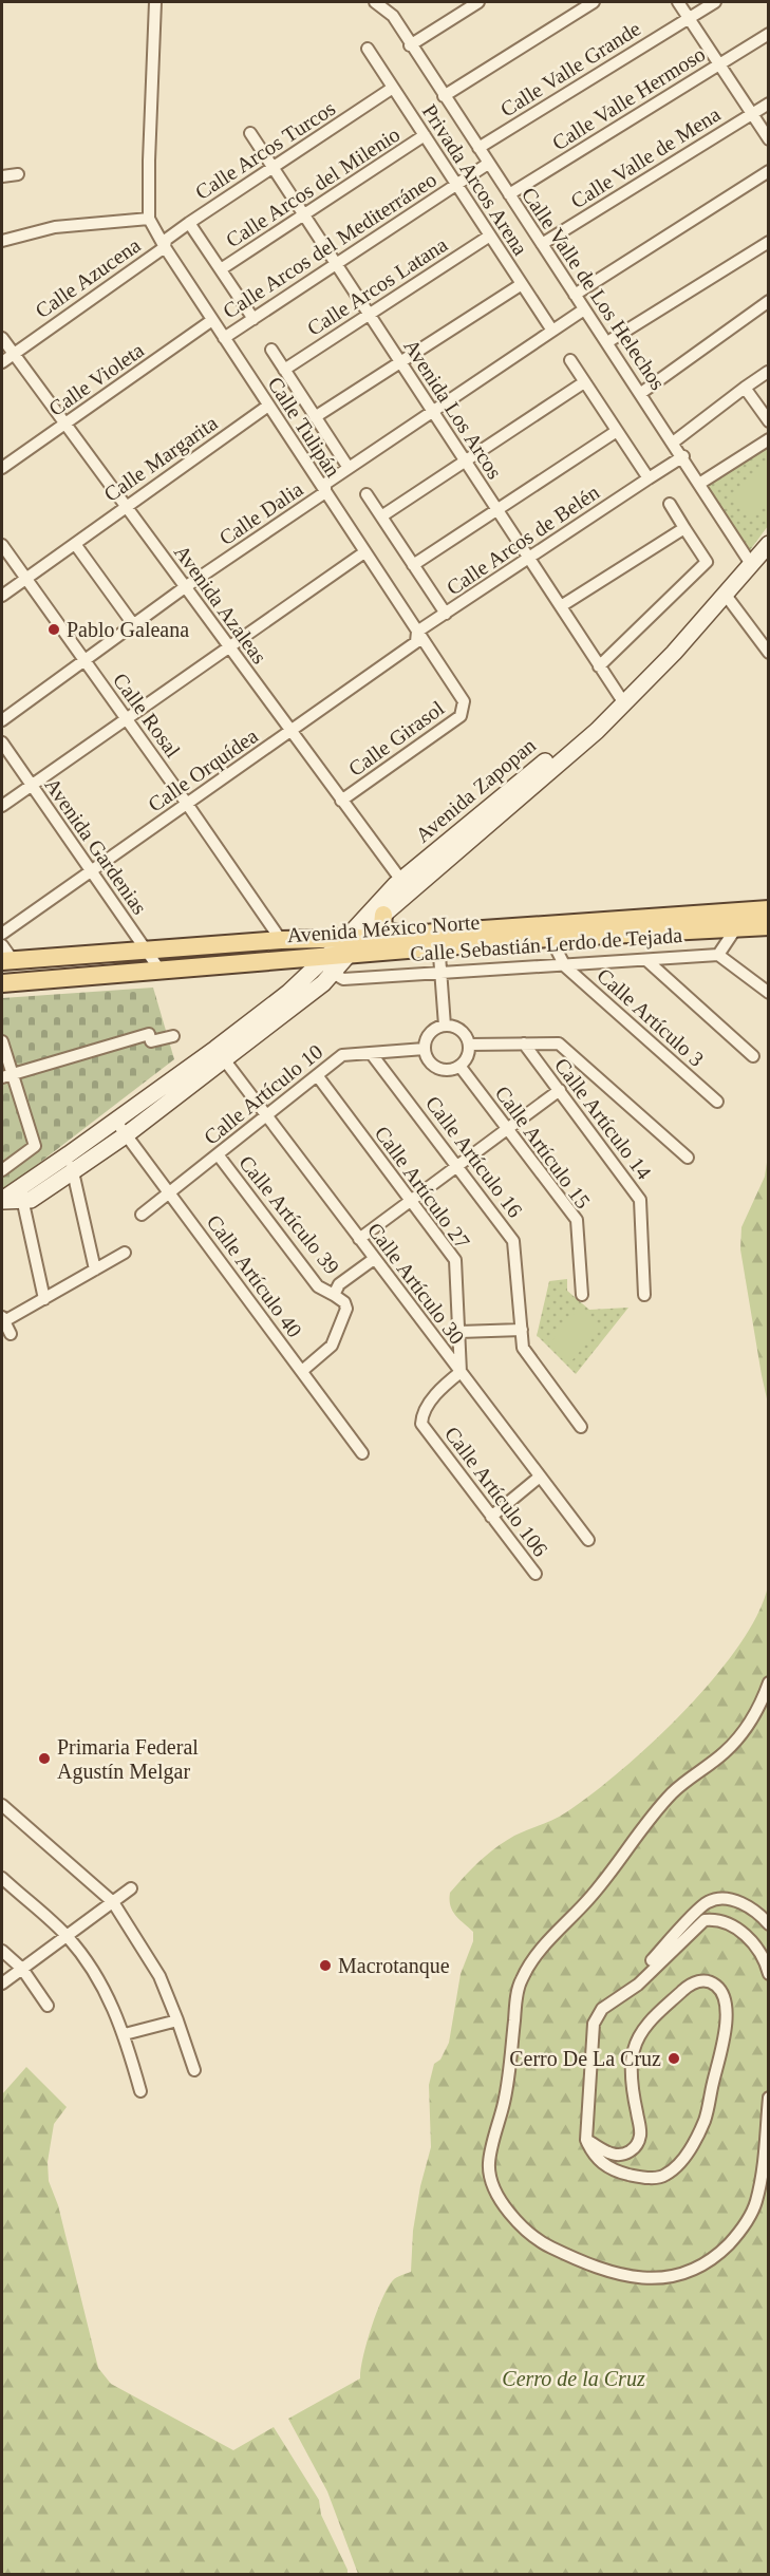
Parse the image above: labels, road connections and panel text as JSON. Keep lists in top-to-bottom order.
{
  "streets": {
    "main road": ["Avenida Zapopan", "Avenida México Norte"],
    "street": [
      "Calle Valle Grande",
      "Calle Valle Hermoso",
      "Calle Arcos Turcos",
      "Calle Valle de Mena",
      "Privada Arcos Arena",
      "Calle Arcos del Milenio",
      "Calle Arcos del Mediterráneo",
      "Calle Azucena",
      "Calle Arcos Latana",
      "Calle Valle de Los Helechos",
      "Calle Violeta",
      "Avenida Los Arcos",
      "Calle Tulipán",
      "Calle Margarita",
      "Calle Dalia",
      "Calle Arcos de Belén",
      "Avenida Azaleas",
      "Calle Rosal",
      "Calle Girasol",
      "Calle Orquídea",
      "Avenida Gardenias",
      "Calle Sebastián Lerdo de Tejada",
      "Calle Artículo 3",
      "Calle Artículo 10",
      "Calle Artículo 14",
      "Calle Artículo 15",
      "Calle Artículo 16",
      "Calle Artículo 27",
      "Calle Artículo 39",
      "Calle Artículo 40",
      "Calle Artículo 30",
      "Calle Artículo 106"
    ]
  },
  "crossings": [
    ["Calle Valle Grande", "Calle Valle de Los Helechos"],
    ["Calle Valle Hermoso", "Calle Valle de Los Helechos"],
    ["Calle Arcos Turcos", "Privada Arcos Arena"],
    ["Calle Arcos Turcos", "Calle Azucena"],
    ["Calle Arcos Turcos", "Avenida Los Arcos"],
    ["Calle Arcos Turcos", "Calle Tulipán"],
    ["Calle Valle de Mena", "Calle Valle de Los Helechos"],
    ["Privada Arcos Arena", "Calle Arcos del Milenio"],
    ["Privada Arcos Arena", "Calle Arcos del Mediterráneo"],
    ["Privada Arcos Arena", "Calle Arcos Latana"],
    ["Privada Arcos Arena", "Calle Dalia"],
    ["Calle Arcos del Milenio", "Avenida Los Arcos"],
    ["Calle Arcos del Mediterráneo", "Calle Valle de Los Helechos"],
    ["Calle Arcos del Mediterráneo", "Avenida Los Arcos"],
    ["Calle Arcos del Mediterráneo", "Calle Tulipán"],
    ["Calle Azucena", "Calle Tulipán"],
    ["Calle Azucena", "Avenida Azaleas"],
    ["Calle Arcos Latana", "Avenida Los Arcos"],
    ["Calle Valle de Los Helechos", "Calle Dalia"],
    ["Calle Valle de Los Helechos", "Calle Arcos de Belén"],
    ["Calle Valle de Los Helechos", "Avenida Zapopan"],
    ["Calle Violeta", "Calle Tulipán"],
    ["Calle Violeta", "Avenida Azaleas"],
    ["Avenida Los Arcos", "Calle Dalia"],
    ["Avenida Los Arcos", "Calle Arcos de Belén"],
    ["Avenida Los Arcos", "Avenida Zapopan"],
    ["Calle Tulipán", "Calle Margarita"],
    ["Calle Tulipán", "Calle Dalia"],
    ["Calle Tulipán", "Calle Arcos de Belén"],
    ["Calle Tulipán", "Calle Girasol"],
    ["Calle Tulipán", "Calle Orquídea"],
    ["Calle Margarita", "Avenida Azaleas"],
    ["Calle Margarita", "Calle Rosal"],
    ["Calle Dalia", "Avenida Azaleas"],
    ["Calle Dalia", "Calle Rosal"],
    ["Calle Arcos de Belén", "Calle Orquídea"],
    ["Avenida Azaleas", "Calle Girasol"],
    ["Avenida Azaleas", "Calle Orquídea"],
    ["Avenida Azaleas", "Avenida Zapopan"],
    ["Calle Rosal", "Calle Orquídea"],
    ["Calle Rosal", "Avenida México Norte"],
    ["Calle Orquídea", "Avenida Gardenias"],
    ["Avenida Zapopan", "Avenida México Norte"],
    ["Avenida Gardenias", "Avenida México Norte"],
    ["Avenida México Norte", "Calle Sebastián Lerdo de Tejada"],
    ["Avenida México Norte", "Calle Artículo 3"],
    ["Calle Sebastián Lerdo de Tejada", "Calle Artículo 3"],
    ["Calle Artículo 10", "Calle Artículo 15"],
    ["Calle Artículo 10", "Calle Artículo 16"],
    ["Calle Artículo 10", "Calle Artículo 27"],
    ["Calle Artículo 10", "Calle Artículo 39"],
    ["Calle Artículo 10", "Calle Artículo 40"],
    ["Calle Artículo 10", "Calle Artículo 30"],
    ["Calle Artículo 27", "Calle Artículo 30"],
    ["Calle Artículo 27", "Calle Artículo 106"],
    ["Calle Artículo 30", "Calle Artículo 106"]
  ],
  "parks": ["Cerro de la Cruz"],
  "places": [
    "Pablo Galeana",
    "Primaria Federal Agustín Melgar",
    "Macrotanque",
    "Cerro De La Cruz"
  ]
}
